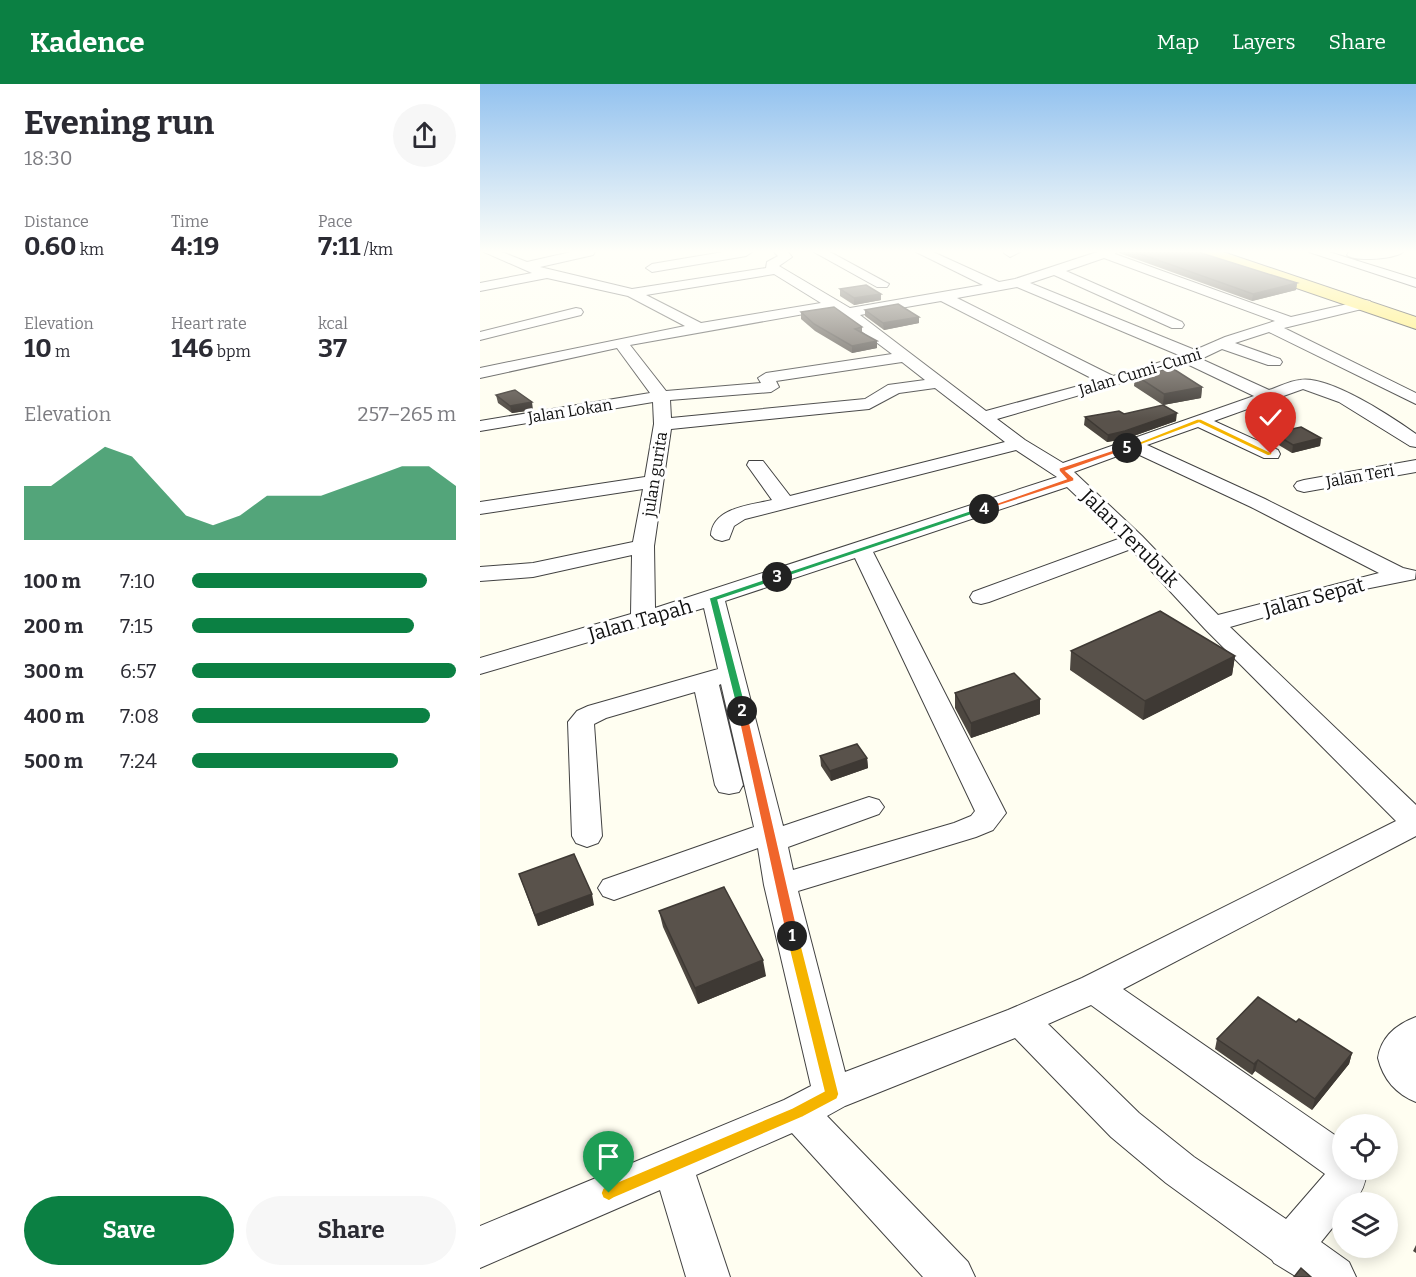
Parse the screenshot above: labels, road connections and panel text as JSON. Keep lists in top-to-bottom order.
{
  "streets": {
    "street": [
      "Jalan Cumi-Cumi",
      "Jalan Lokan",
      "julan gurita",
      "Jalan Teri",
      "Jalan Terubuk",
      "Jalan Sepat",
      "Jalan Tapah"
    ]
  },
  "crossings": [
    ["Jalan Cumi-Cumi", "Jalan Terubuk"],
    ["Jalan Lokan", "julan gurita"],
    ["Jalan Lokan", "Jalan Terubuk"],
    ["julan gurita", "Jalan Tapah"],
    ["Jalan Terubuk", "Jalan Sepat"],
    ["Jalan Terubuk", "Jalan Tapah"]
  ],
  "page": {
    "header": "Kadence",
    "nav": ["Map", "Layers", "Share"],
    "heading": ["Evening run", "18:30"],
    "stats": [
      ["Distance", "0.60 km"],
      ["Time", "4:19"],
      ["Pace", "7:11 /km"],
      ["Elevation", "10 m"],
      ["Heart rate", "146 bpm"],
      ["kcal", "37"]
    ],
    "chart": ["Elevation", "257–265 m"],
    "pins": [
      "5",
      "4",
      "3",
      "2",
      "1"
    ],
    "list": [
      {
        "name": "100 m",
        "note": "7:10"
      },
      {
        "name": "200 m",
        "note": "7:15"
      },
      {
        "name": "300 m",
        "note": "6:57"
      },
      {
        "name": "400 m",
        "note": "7:08"
      },
      {
        "name": "500 m",
        "note": "7:24"
      }
    ],
    "buttons": ["Save", "Share"]
  }
}
